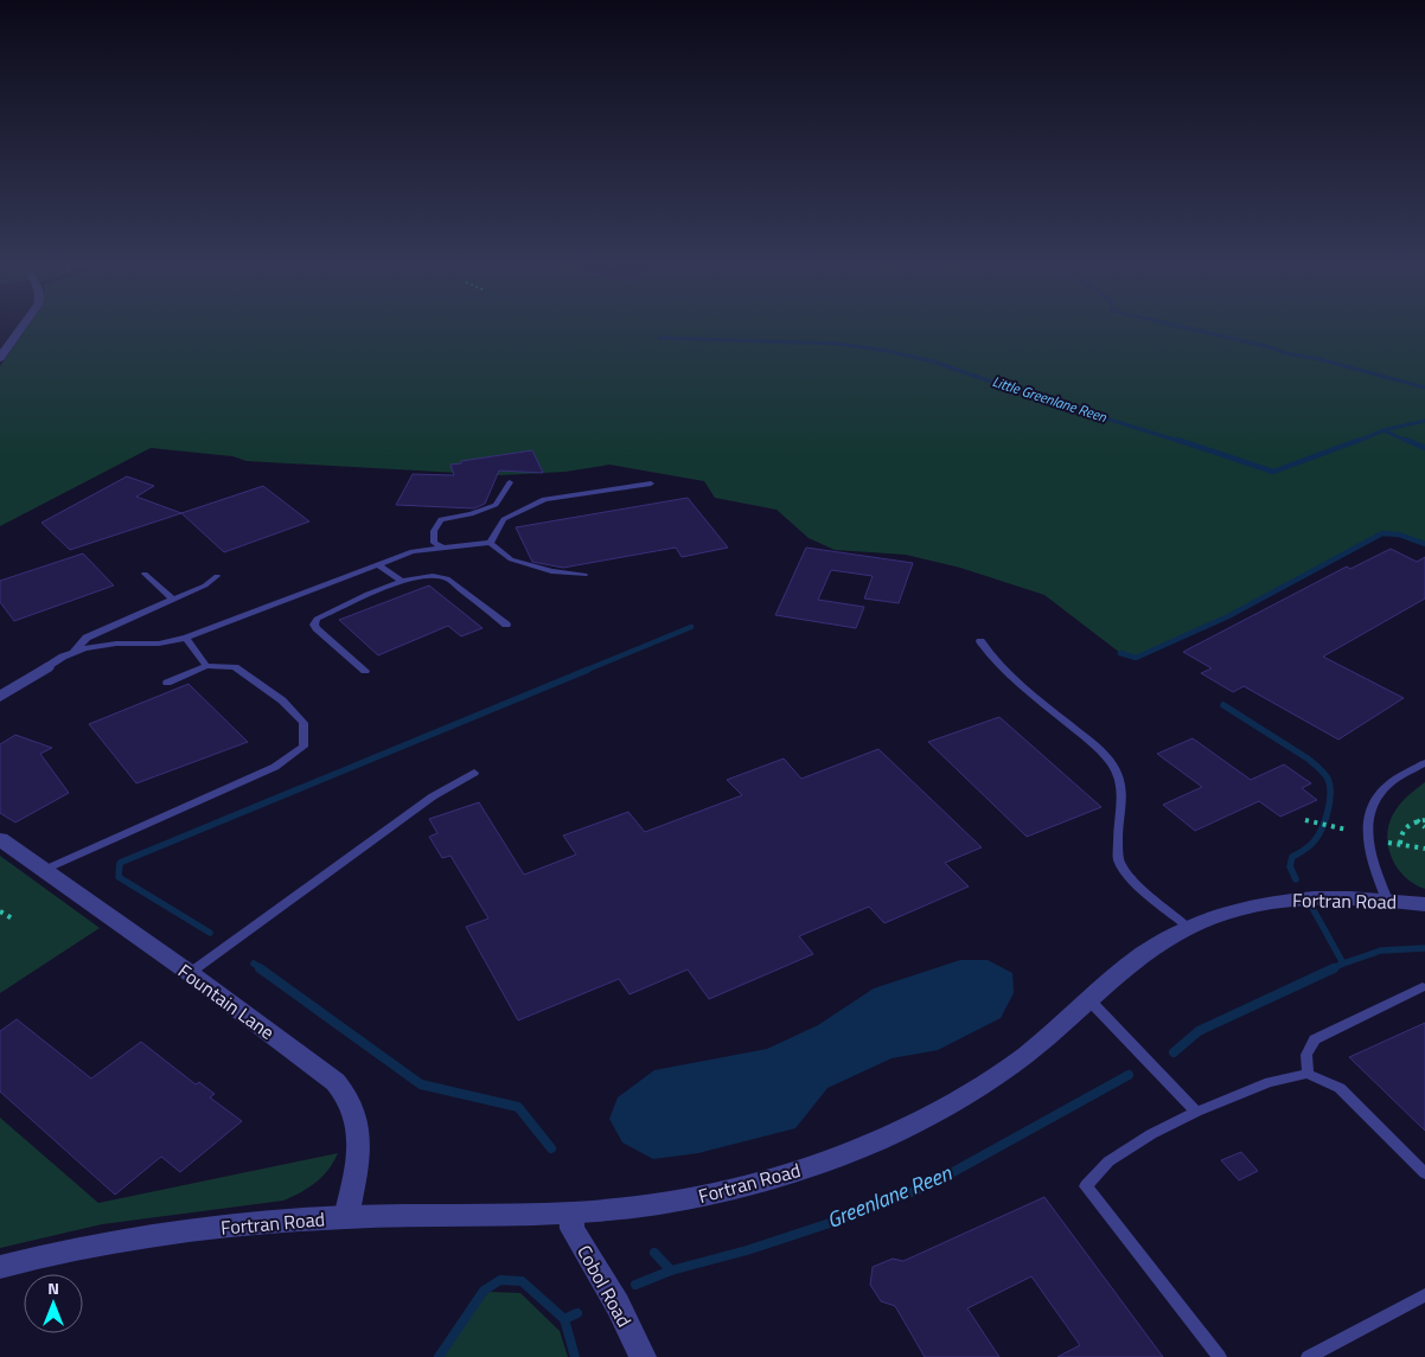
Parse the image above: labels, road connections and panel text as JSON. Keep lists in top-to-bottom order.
{
  "streets": {
    "street": ["Fortran Road", "Fountain Lane", "Cobol Road"]
  },
  "crossings": [
    ["Fortran Road", "Fountain Lane"],
    ["Fortran Road", "Cobol Road"]
  ],
  "water": ["Little Greenlane Reen", "Greenlane Reen"],
  "north": "top"
}
